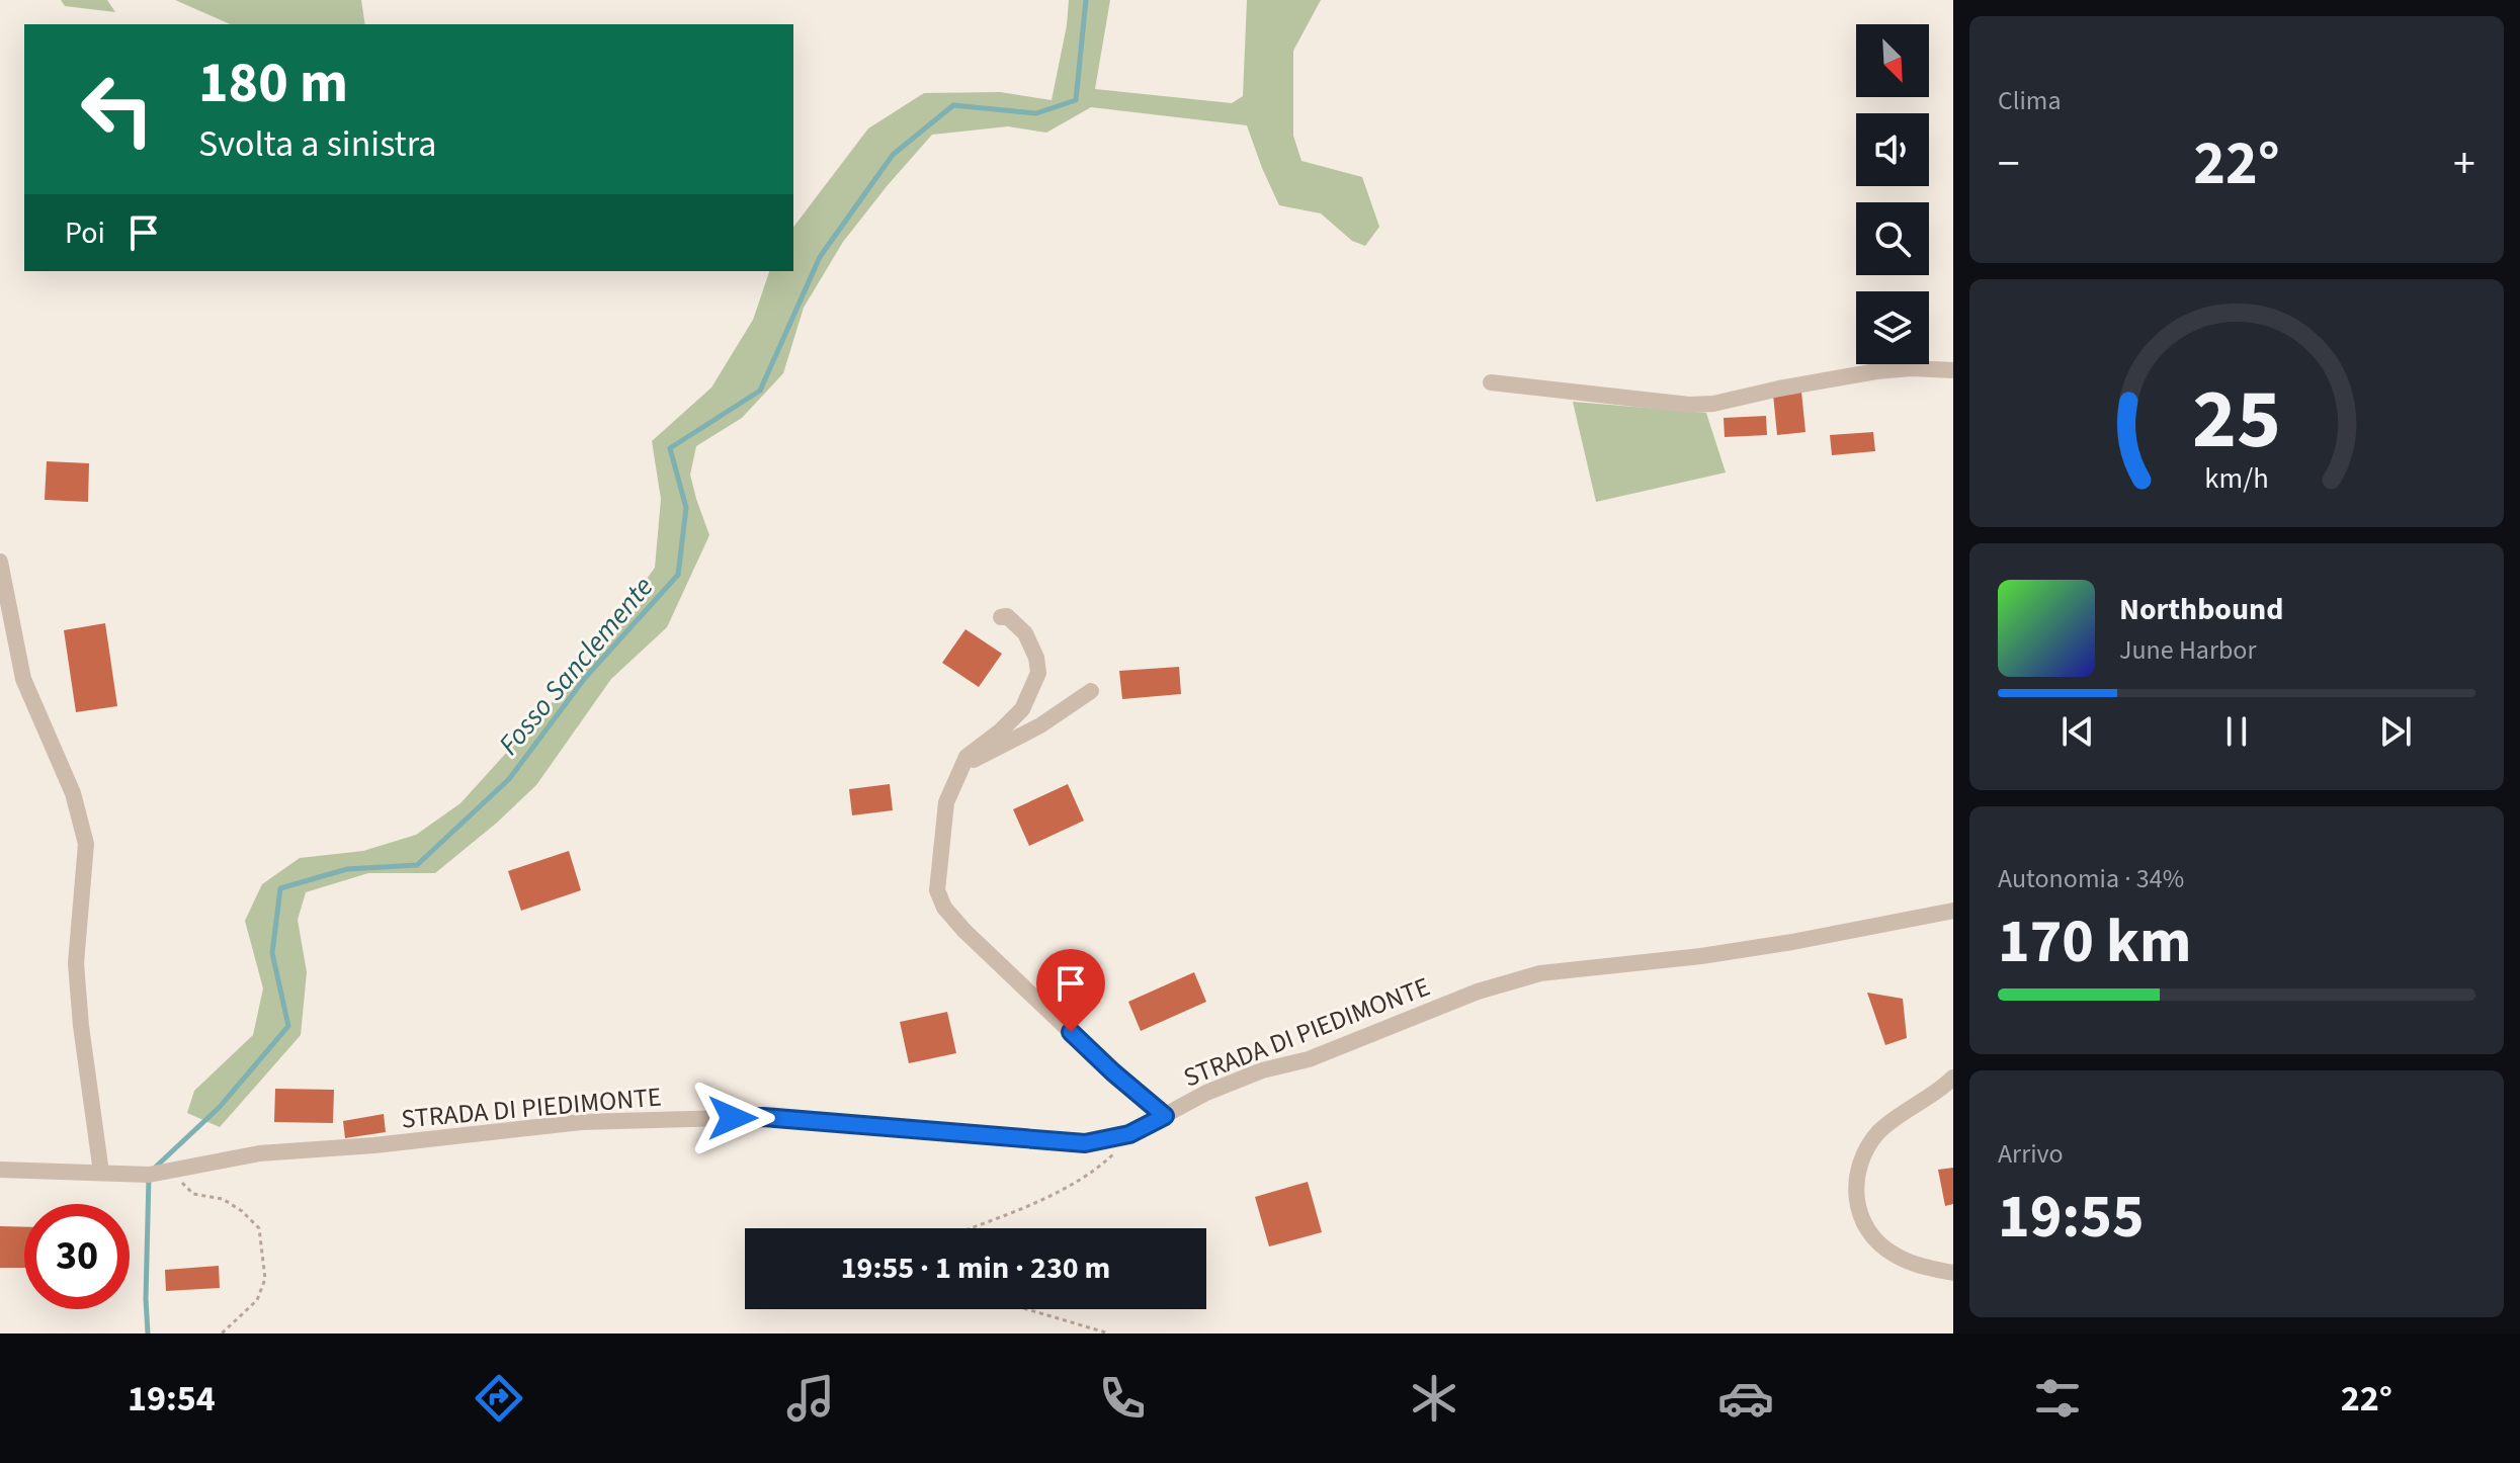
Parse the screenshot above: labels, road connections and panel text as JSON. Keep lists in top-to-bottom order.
{
  "streets": {
    "street": ["STRADA DI PIEDIMONTE"]
  },
  "water": ["Fosso Sanclemente"],
  "north": "bottom right",
  "page": {
    "tile": [
      "Clima",
      ["Autonomia · 34%", "170 km"],
      ["Arrivo", "19:55"]
    ],
    "turn": ["180 m", "Svolta a sinistra"],
    "heat": ["−", "22°", "+"],
    "then": "Poi",
    "song": ["Northbound", "June Harbor"],
    "limit": "30",
    "trip": "19:55 · 1 min · 230 m",
    "tabs": ["19:54", "22°"],
    "gauge": ["25", "km/h"]
  }
}
